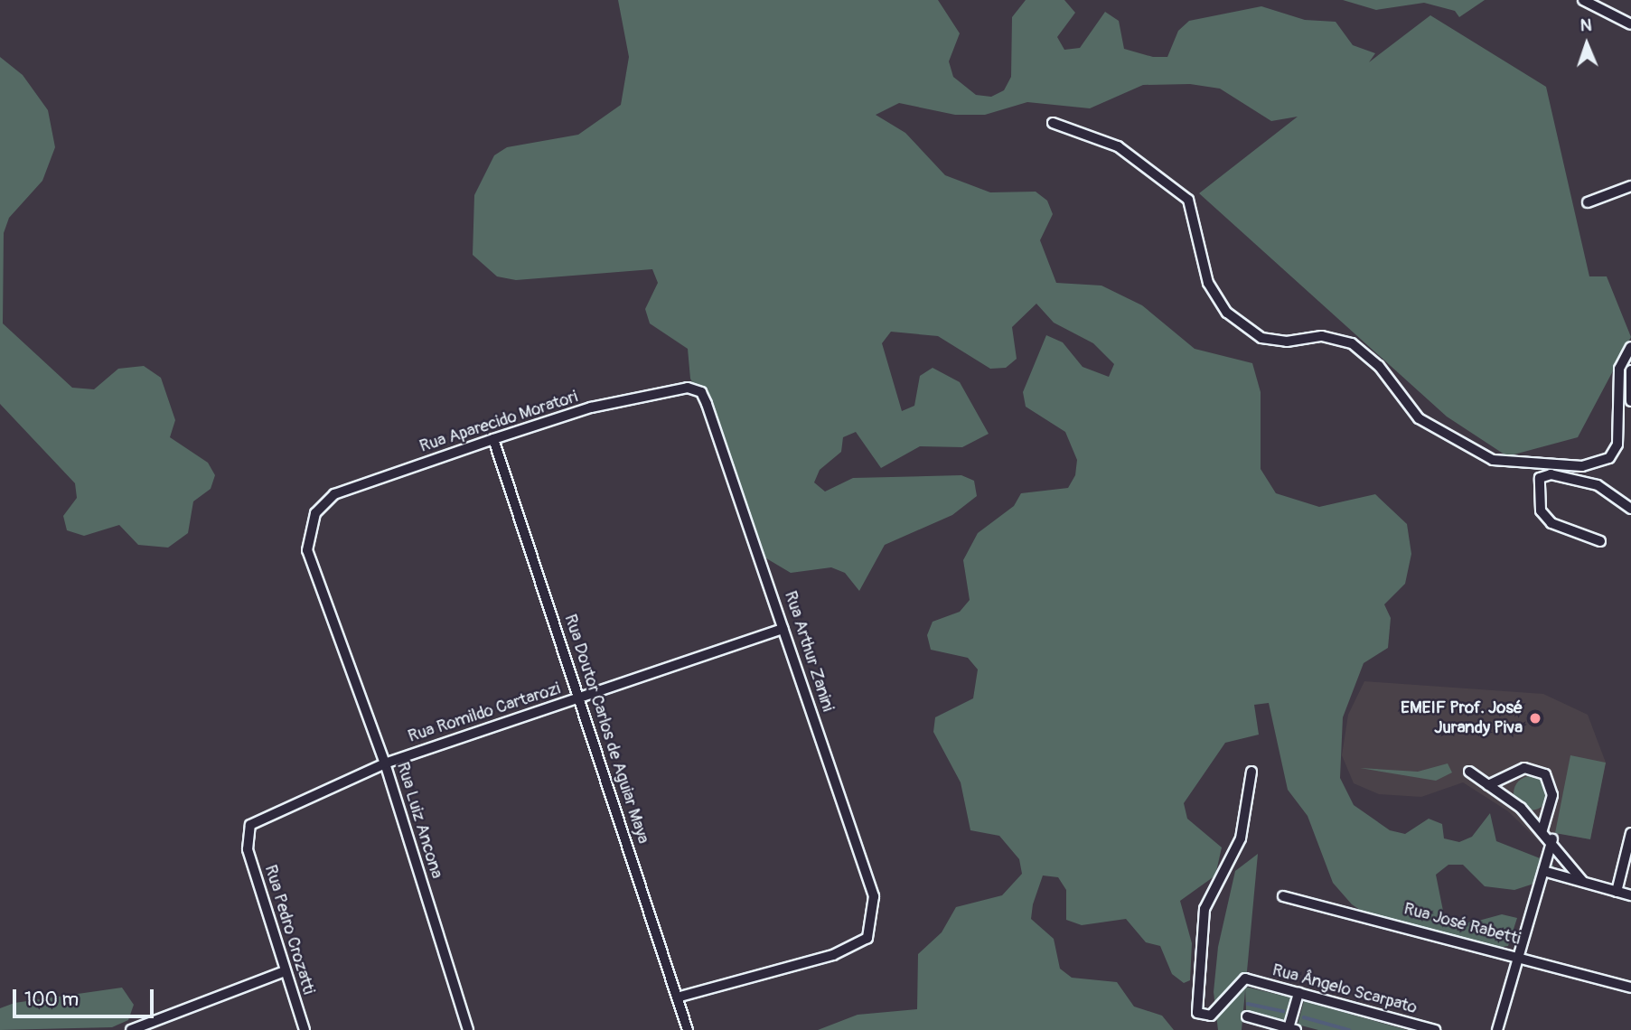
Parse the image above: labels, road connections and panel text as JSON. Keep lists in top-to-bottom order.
{
  "streets": {
    "street": [
      "Rua Aparecido Moratori",
      "Rua Arthur Zanini",
      "Rua Romildo Cartarozi",
      "Rua Doutor Carlos de Aguiar Maya",
      "Rua Luiz Ancona",
      "Rua José Rabetti",
      "Rua Pedro Crozatti",
      "Rua Ângelo Scarpato"
    ]
  },
  "crossings": [
    ["Rua Aparecido Moratori", "Rua Arthur Zanini"],
    ["Rua Aparecido Moratori", "Rua Doutor Carlos de Aguiar Maya"],
    ["Rua Aparecido Moratori", "Rua Luiz Ancona"],
    ["Rua Arthur Zanini", "Rua Romildo Cartarozi"],
    ["Rua Arthur Zanini", "Rua Doutor Carlos de Aguiar Maya"],
    ["Rua Romildo Cartarozi", "Rua Doutor Carlos de Aguiar Maya"],
    ["Rua Romildo Cartarozi", "Rua Luiz Ancona"],
    ["Rua Romildo Cartarozi", "Rua Pedro Crozatti"]
  ],
  "places": ["EMEIF Prof. José Jurandy Piva"],
  "scale_bar": "100 m",
  "north": "top"
}
